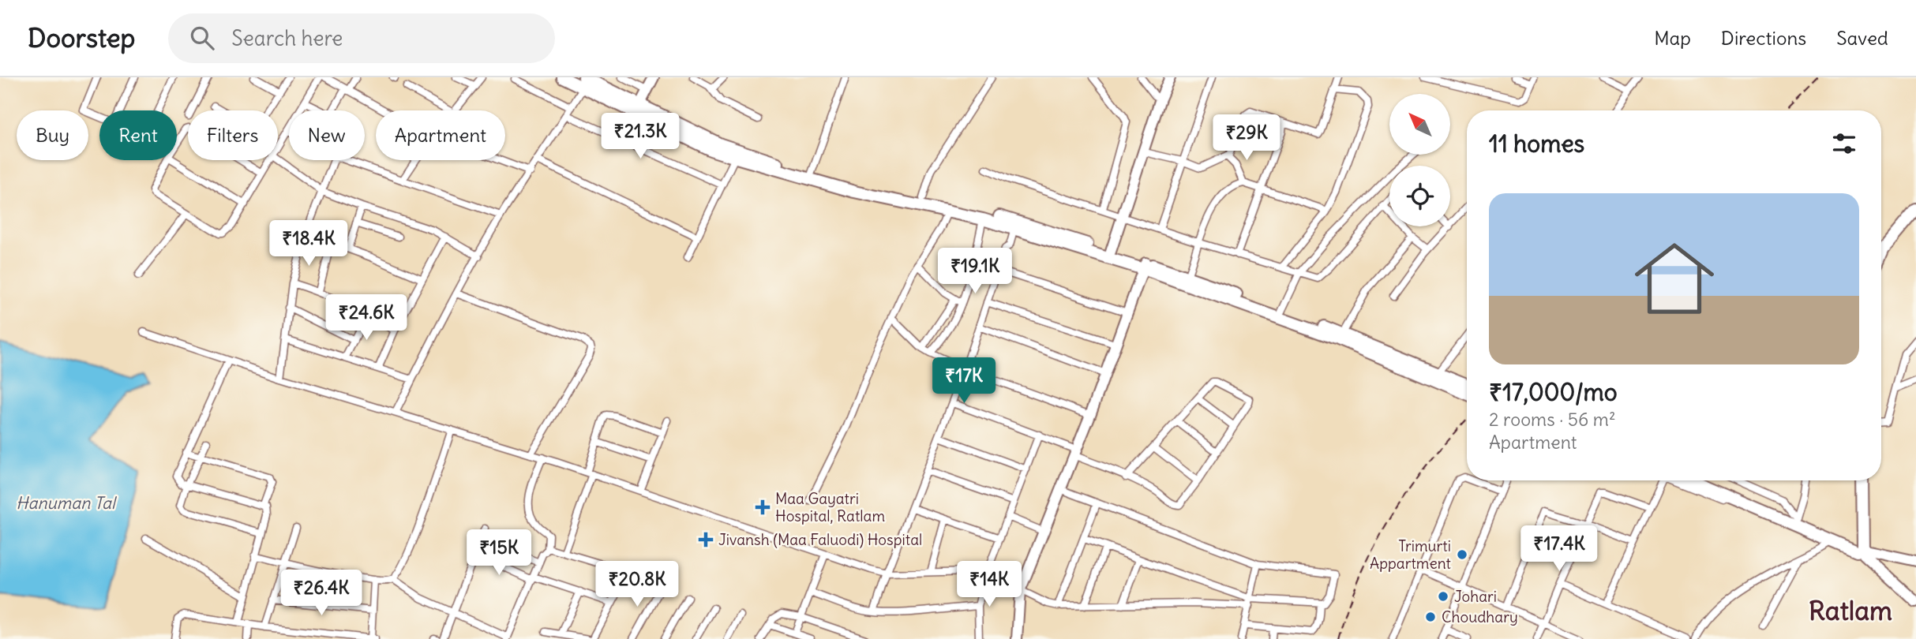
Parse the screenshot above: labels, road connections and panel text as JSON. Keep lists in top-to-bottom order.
{
  "districts": ["Ratlam"],
  "water": ["Hanuman Tal"],
  "places": {
    "health": ["Maa Gayatri Hospital, Ratlam", "Jivansh (Maa Faluodi) Hospital"],
    "other": ["Trimurti Appartment", "Johari", "Choudhary"]
  },
  "north": "top left",
  "page": {
    "header": "Doorstep",
    "search": "Search here",
    "nav": ["Map", "Directions", "Saved"],
    "chip": [
      "Buy",
      "Rent",
      "Filters",
      "New",
      "Apartment"
    ],
    "heading": "11 homes",
    "price": [
      "₹21.3K",
      "₹29K",
      "₹18.4K",
      "₹19.1K",
      "₹24.6K",
      "₹17K",
      "₹17.4K",
      "₹15K",
      "₹20.8K",
      "₹14K",
      "₹26.4K"
    ],
    "list": [
      {
        "name": "₹17,000/mo",
        "note": "2 rooms · 56 m² · Apartment"
      }
    ]
  }
}
